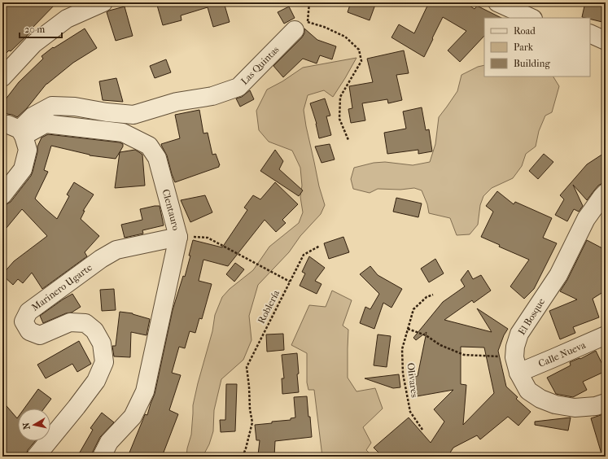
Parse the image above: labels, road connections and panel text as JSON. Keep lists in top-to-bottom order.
{
  "streets": {
    "street": [
      "Las Quintas",
      "Clentauro",
      "Marinero Ugarte",
      "El Bosque",
      "Calle Nueva"
    ],
    "path": ["Roblería", "Olivares"]
  },
  "crossings": [
    ["Las Quintas", "Clentauro"],
    ["Clentauro", "Marinero Ugarte"],
    ["Clentauro", "Roblería"],
    ["Marinero Ugarte", "Roblería"],
    ["El Bosque", "Calle Nueva"]
  ],
  "legend": ["Road", "Park", "Building"],
  "scale_bar": "20 m",
  "north": "left"
}
